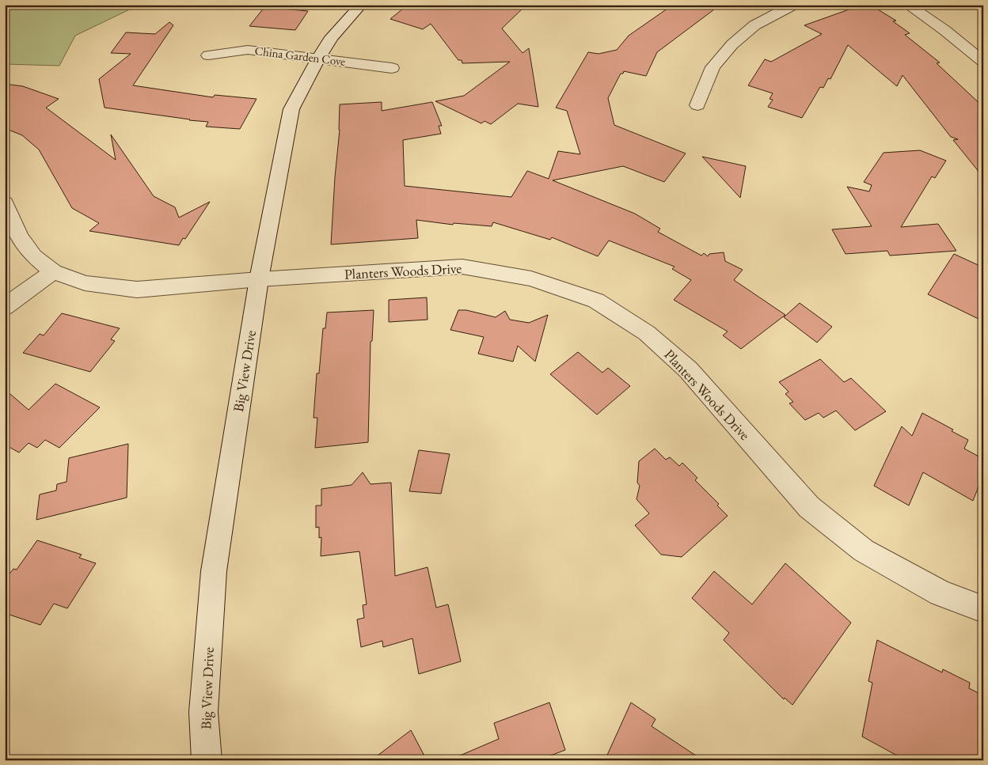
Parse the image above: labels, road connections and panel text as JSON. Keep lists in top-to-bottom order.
{
  "streets": {
    "street": ["China Garden Cove", "Planters Woods Drive", "Big View Drive"]
  },
  "crossings": [
    ["China Garden Cove", "Big View Drive"],
    ["Planters Woods Drive", "Big View Drive"]
  ]
}
